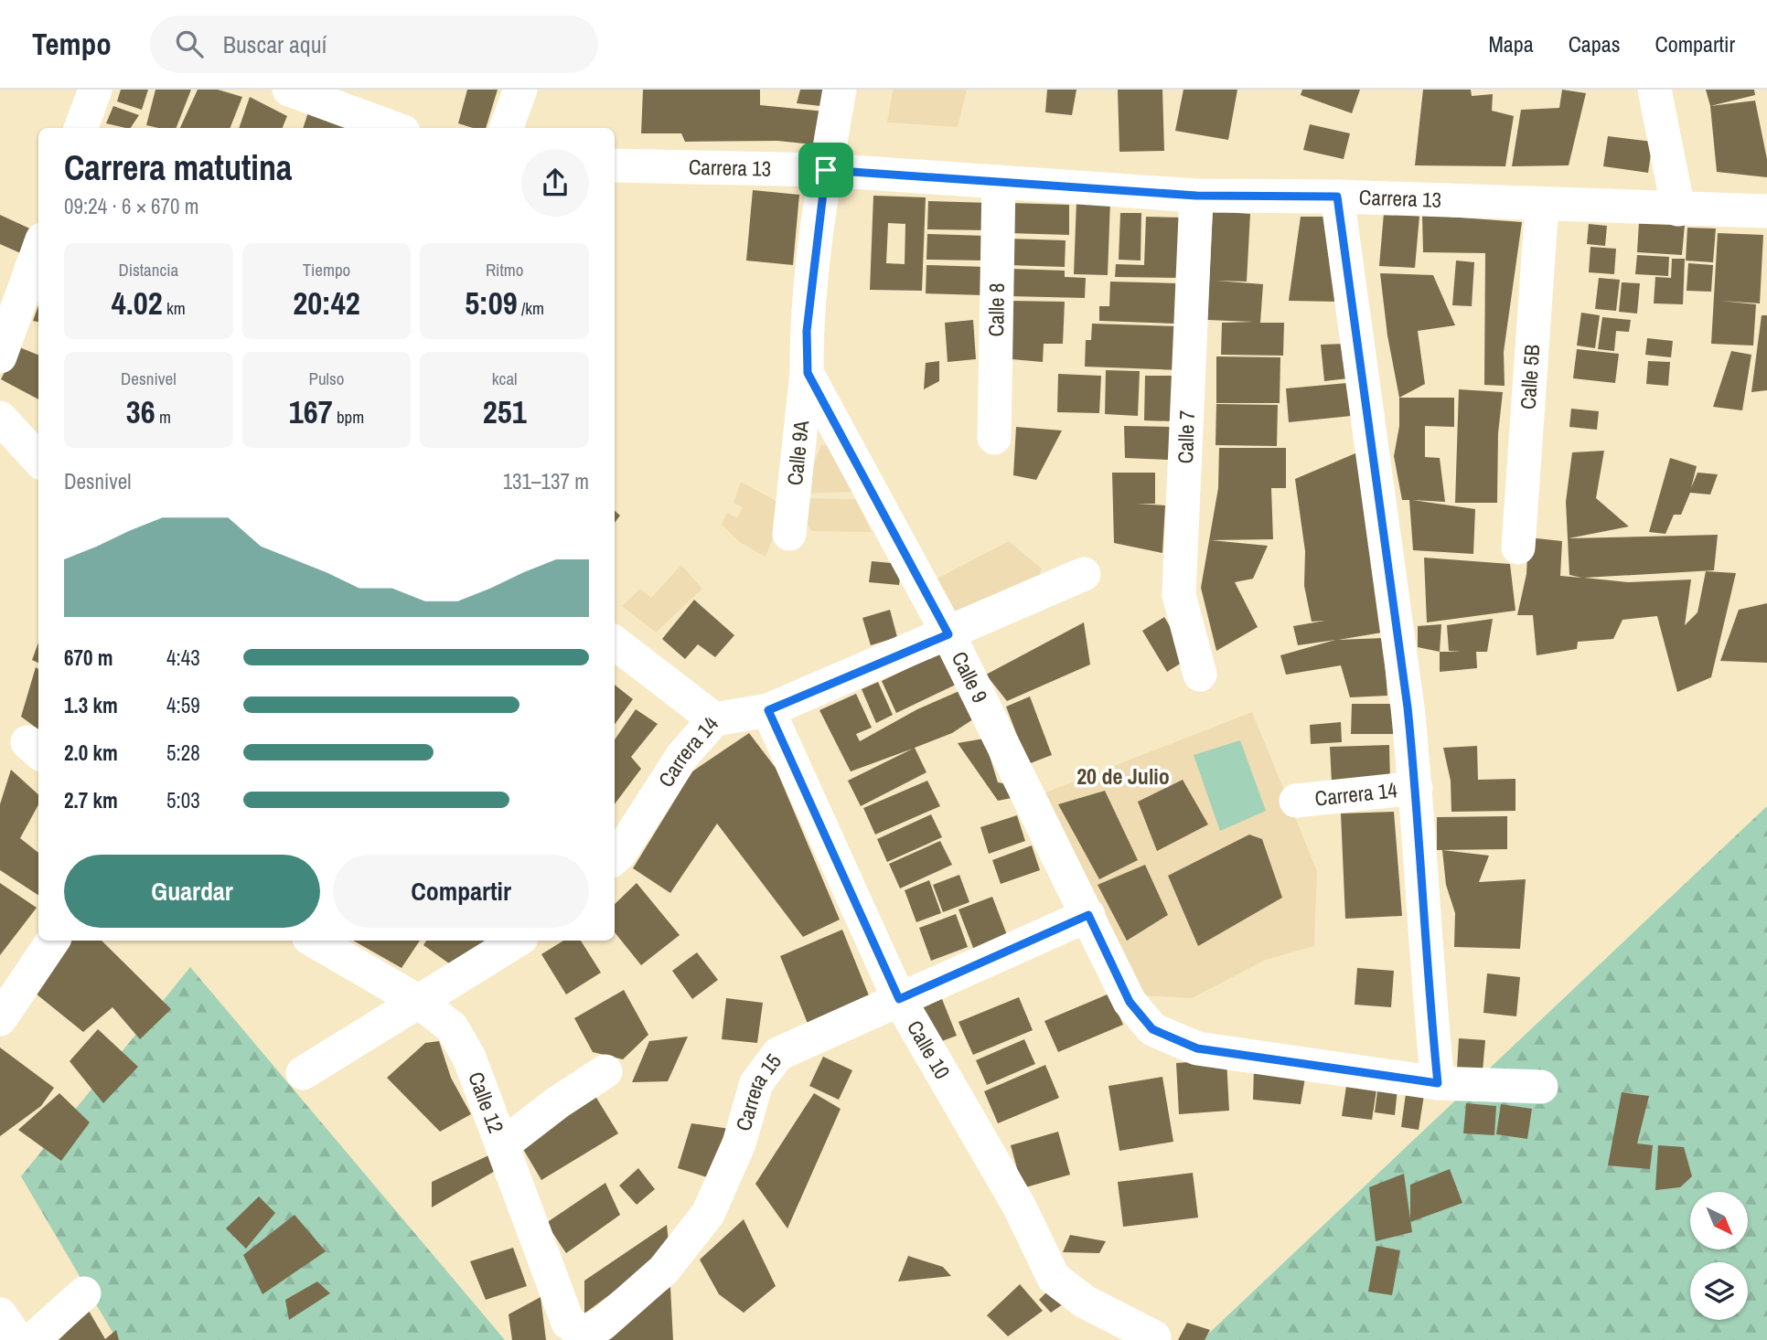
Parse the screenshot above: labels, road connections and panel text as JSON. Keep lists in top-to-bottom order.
{
  "streets": {
    "street": [
      "Carrera 13",
      "Calle 8",
      "Calle 5B",
      "Calle 7",
      "Calle 9A",
      "Calle 9",
      "Carrera 14",
      "Calle 10",
      "Carrera 15",
      "Calle 12"
    ]
  },
  "crossings": [
    ["Carrera 13", "Calle 8"],
    ["Carrera 13", "Calle 5B"],
    ["Carrera 13", "Calle 7"],
    ["Carrera 13", "Calle 9"],
    ["Calle 9A", "Calle 9"],
    ["Calle 9", "Carrera 14"],
    ["Calle 9", "Carrera 15"],
    ["Carrera 14", "Calle 10"],
    ["Calle 10", "Carrera 15"],
    ["Carrera 15", "Calle 12"]
  ],
  "districts": ["20 de Julio"],
  "north": "bottom right",
  "page": {
    "header": "Tempo",
    "search": "Buscar aquí",
    "nav": ["Mapa", "Capas", "Compartir"],
    "heading": ["Carrera matutina", "09:24 · 6 × 670 m"],
    "stats": [
      ["Distancia", "4.02 km"],
      ["Tiempo", "20:42"],
      ["Ritmo", "5:09 /km"],
      ["Desnivel", "36 m"],
      ["Pulso", "167 bpm"],
      ["kcal", "251"]
    ],
    "chart": ["Desnivel", "131–137 m"],
    "list": [
      {
        "name": "670 m",
        "note": "4:43"
      },
      {
        "name": "1.3 km",
        "note": "4:59"
      },
      {
        "name": "2.0 km",
        "note": "5:28"
      },
      {
        "name": "2.7 km",
        "note": "5:03"
      }
    ],
    "buttons": ["Guardar", "Compartir"]
  }
}
